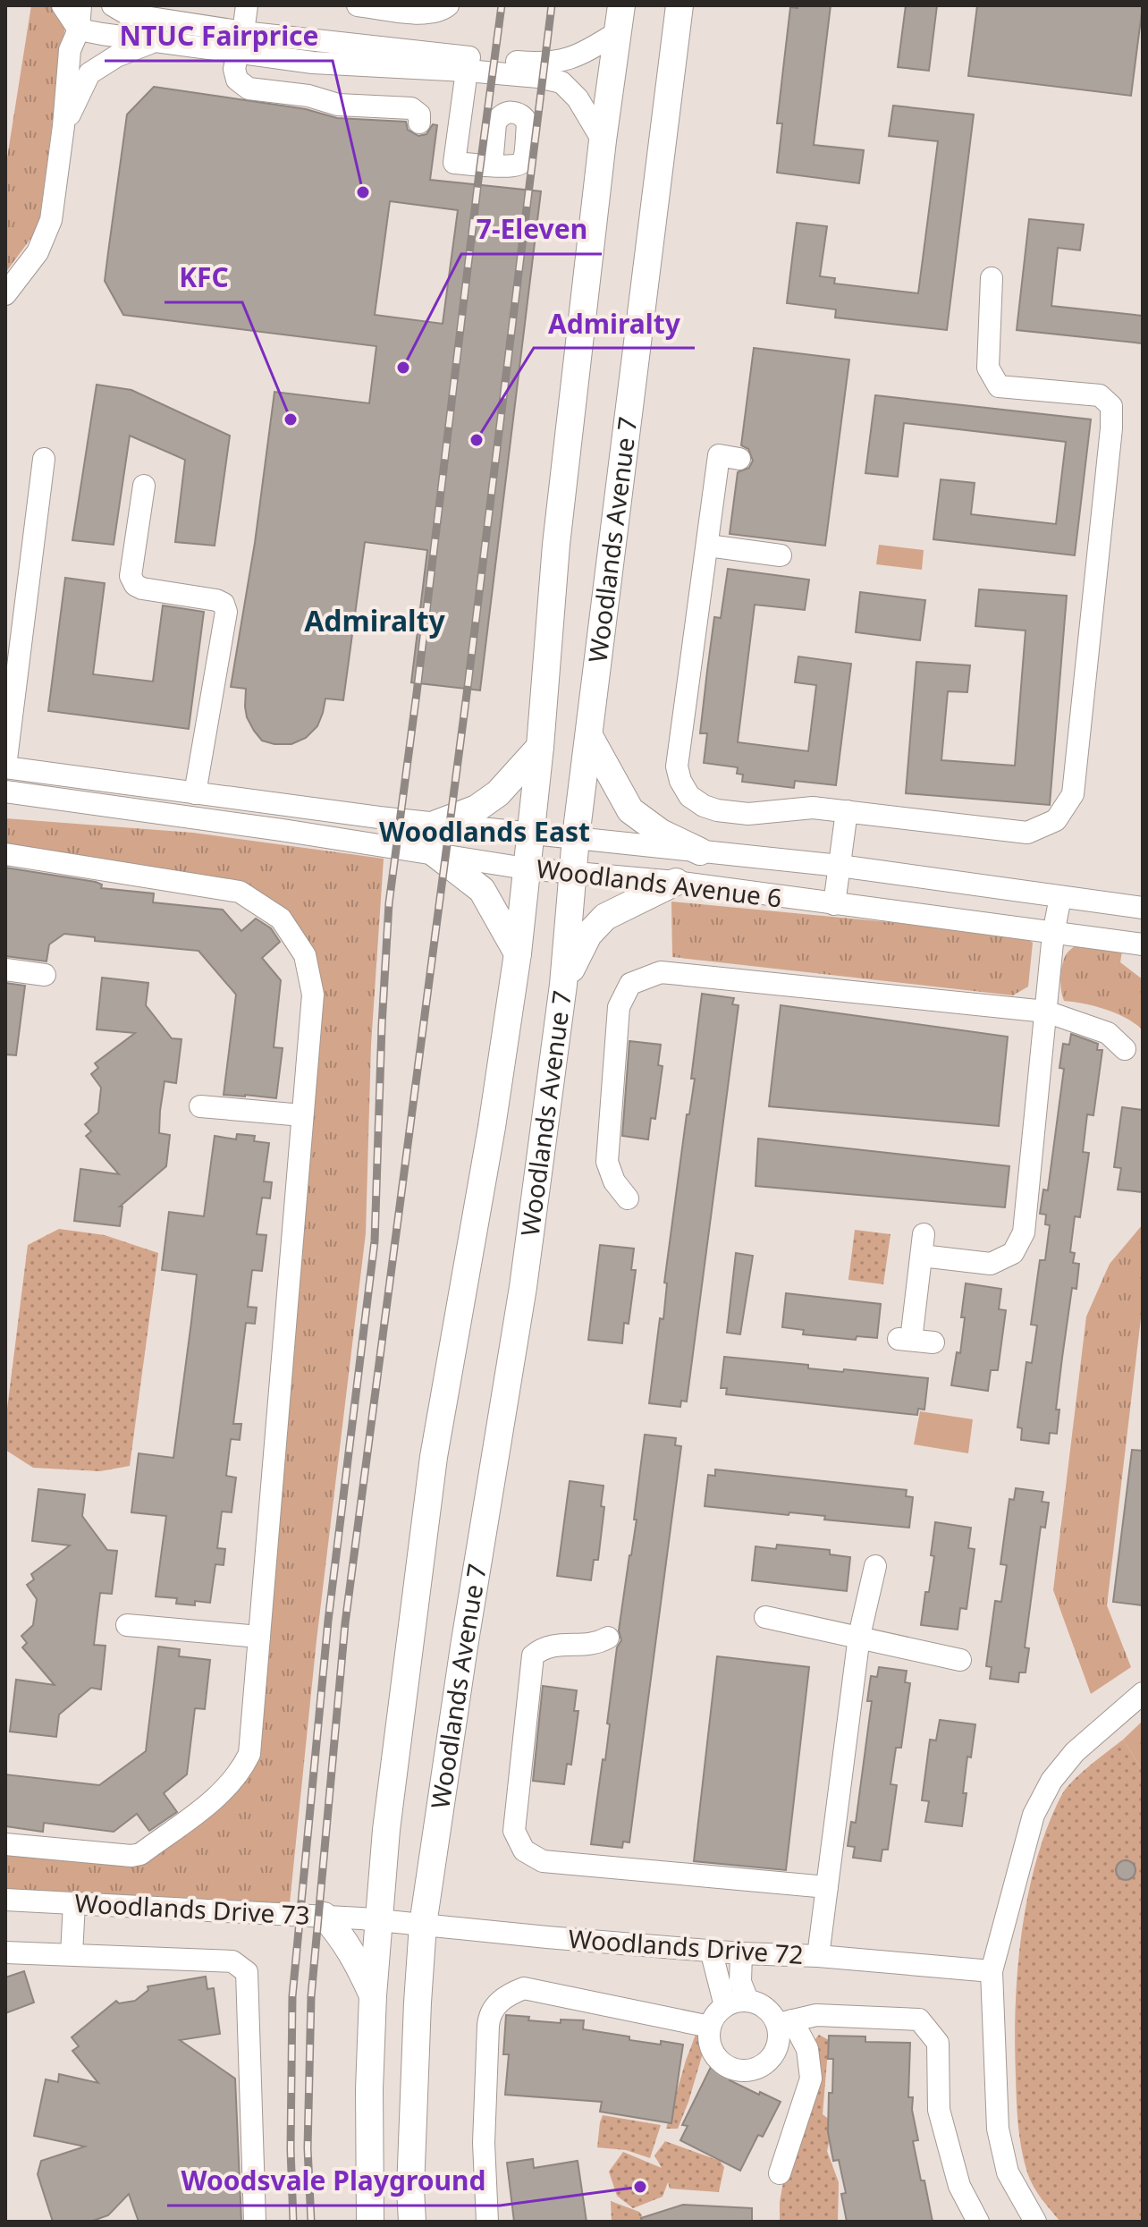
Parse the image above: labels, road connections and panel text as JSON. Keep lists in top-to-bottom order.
{
  "streets": {
    "main road": ["Woodlands Avenue 7"],
    "street": ["Woodlands Avenue 6", "Woodlands Drive 73", "Woodlands Drive 72"]
  },
  "crossings": [
    ["Woodlands Avenue 7", "Woodlands Avenue 6"],
    ["Woodlands Avenue 7", "Woodlands Drive 73"],
    ["Woodlands Avenue 7", "Woodlands Drive 72"],
    ["Woodlands Drive 73", "Woodlands Drive 72"]
  ],
  "districts": ["Admiralty", "Woodlands East"],
  "places": [
    "NTUC Fairprice",
    "7-Eleven",
    "KFC",
    "Admiralty",
    "Woodsvale Playground"
  ]
}
